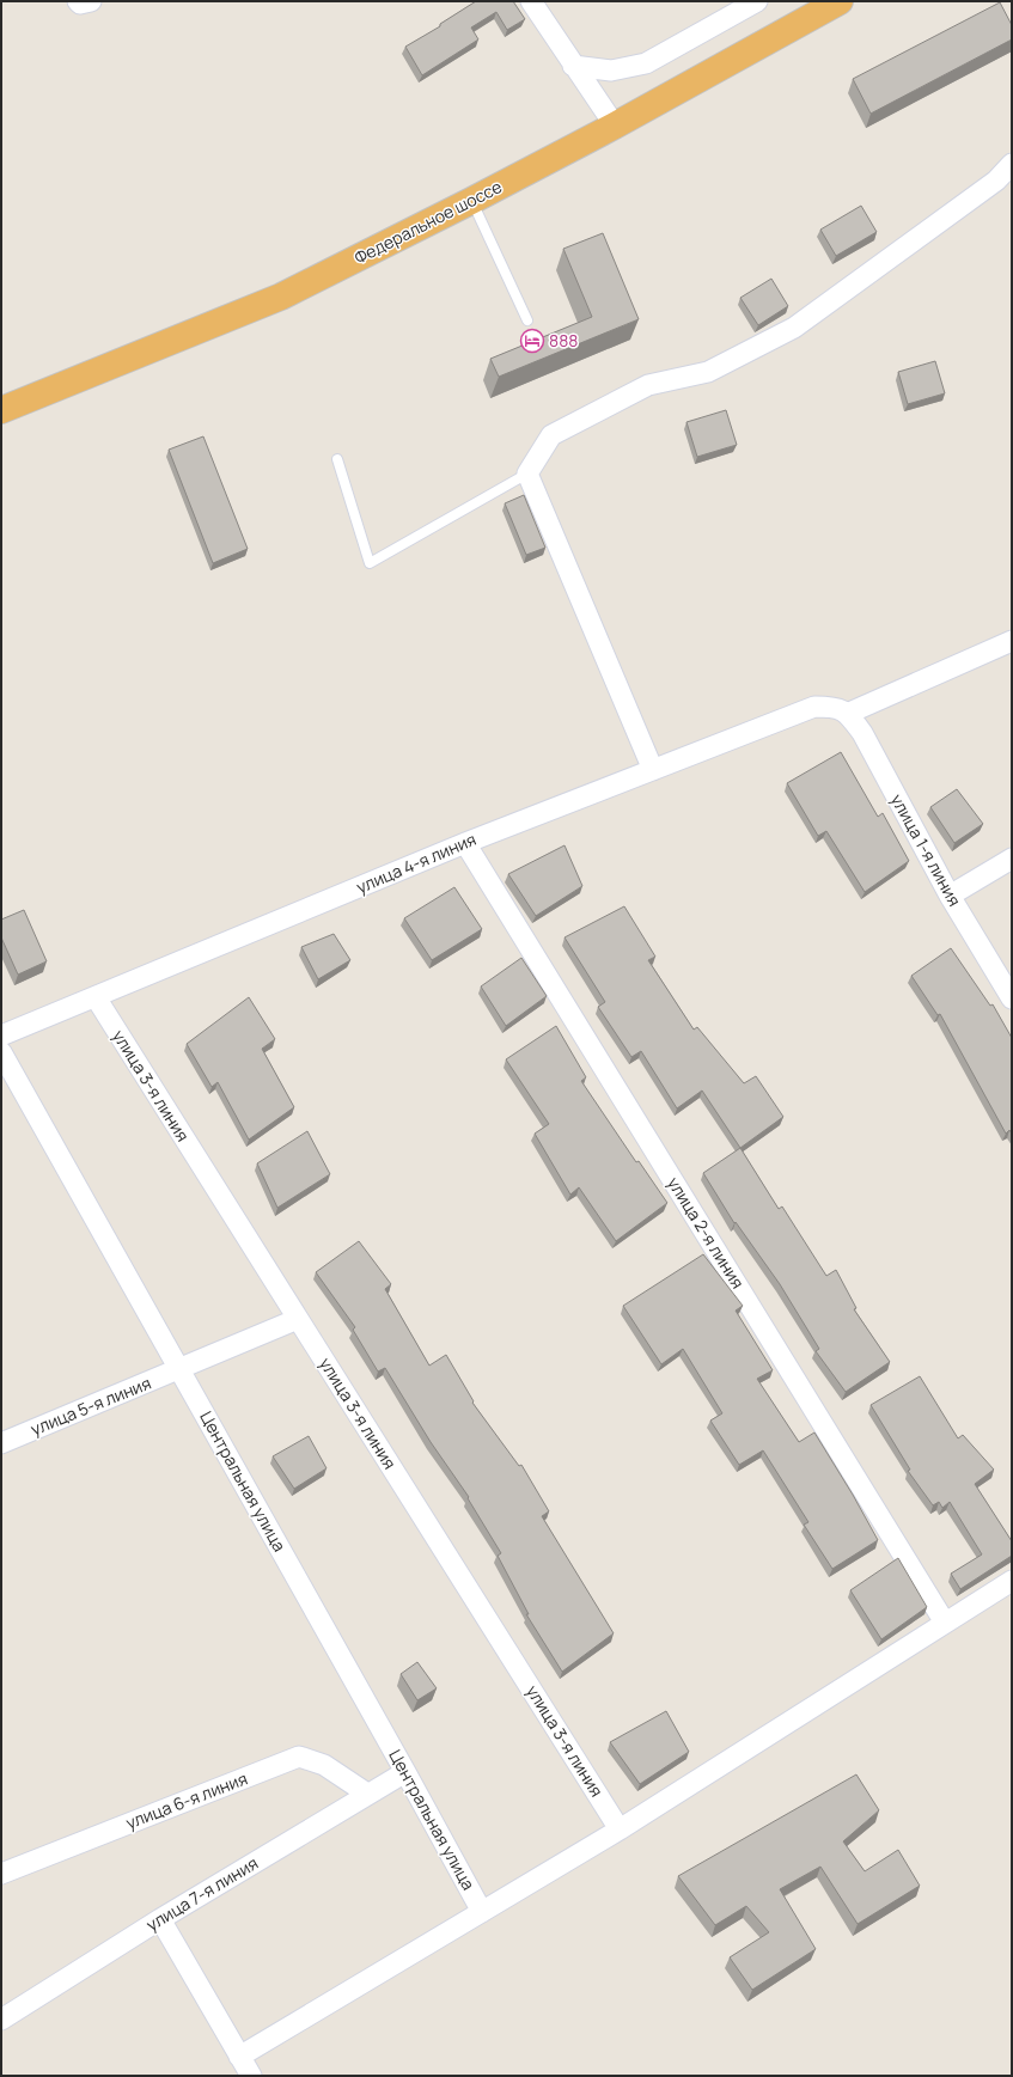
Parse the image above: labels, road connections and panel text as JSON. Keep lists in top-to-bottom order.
{
  "streets": {
    "highway": ["Федеральное шоссе"],
    "street": [
      "улица 1-я линия",
      "улица 4-я линия",
      "улица 3-я линия",
      "улица 2-я линия",
      "улица 5-я линия",
      "Центральная улица",
      "улица 6-я линия",
      "улица 7-я линия"
    ]
  },
  "crossings": [
    ["улица 1-я линия", "улица 4-я линия"],
    ["улица 4-я линия", "улица 3-я линия"],
    ["улица 4-я линия", "улица 2-я линия"],
    ["улица 3-я линия", "улица 5-я линия"],
    ["улица 5-я линия", "Центральная улица"],
    ["Центральная улица", "улица 7-я линия"],
    ["улица 6-я линия", "улица 7-я линия"]
  ],
  "places": {
    "hotel": ["888"]
  }
}
